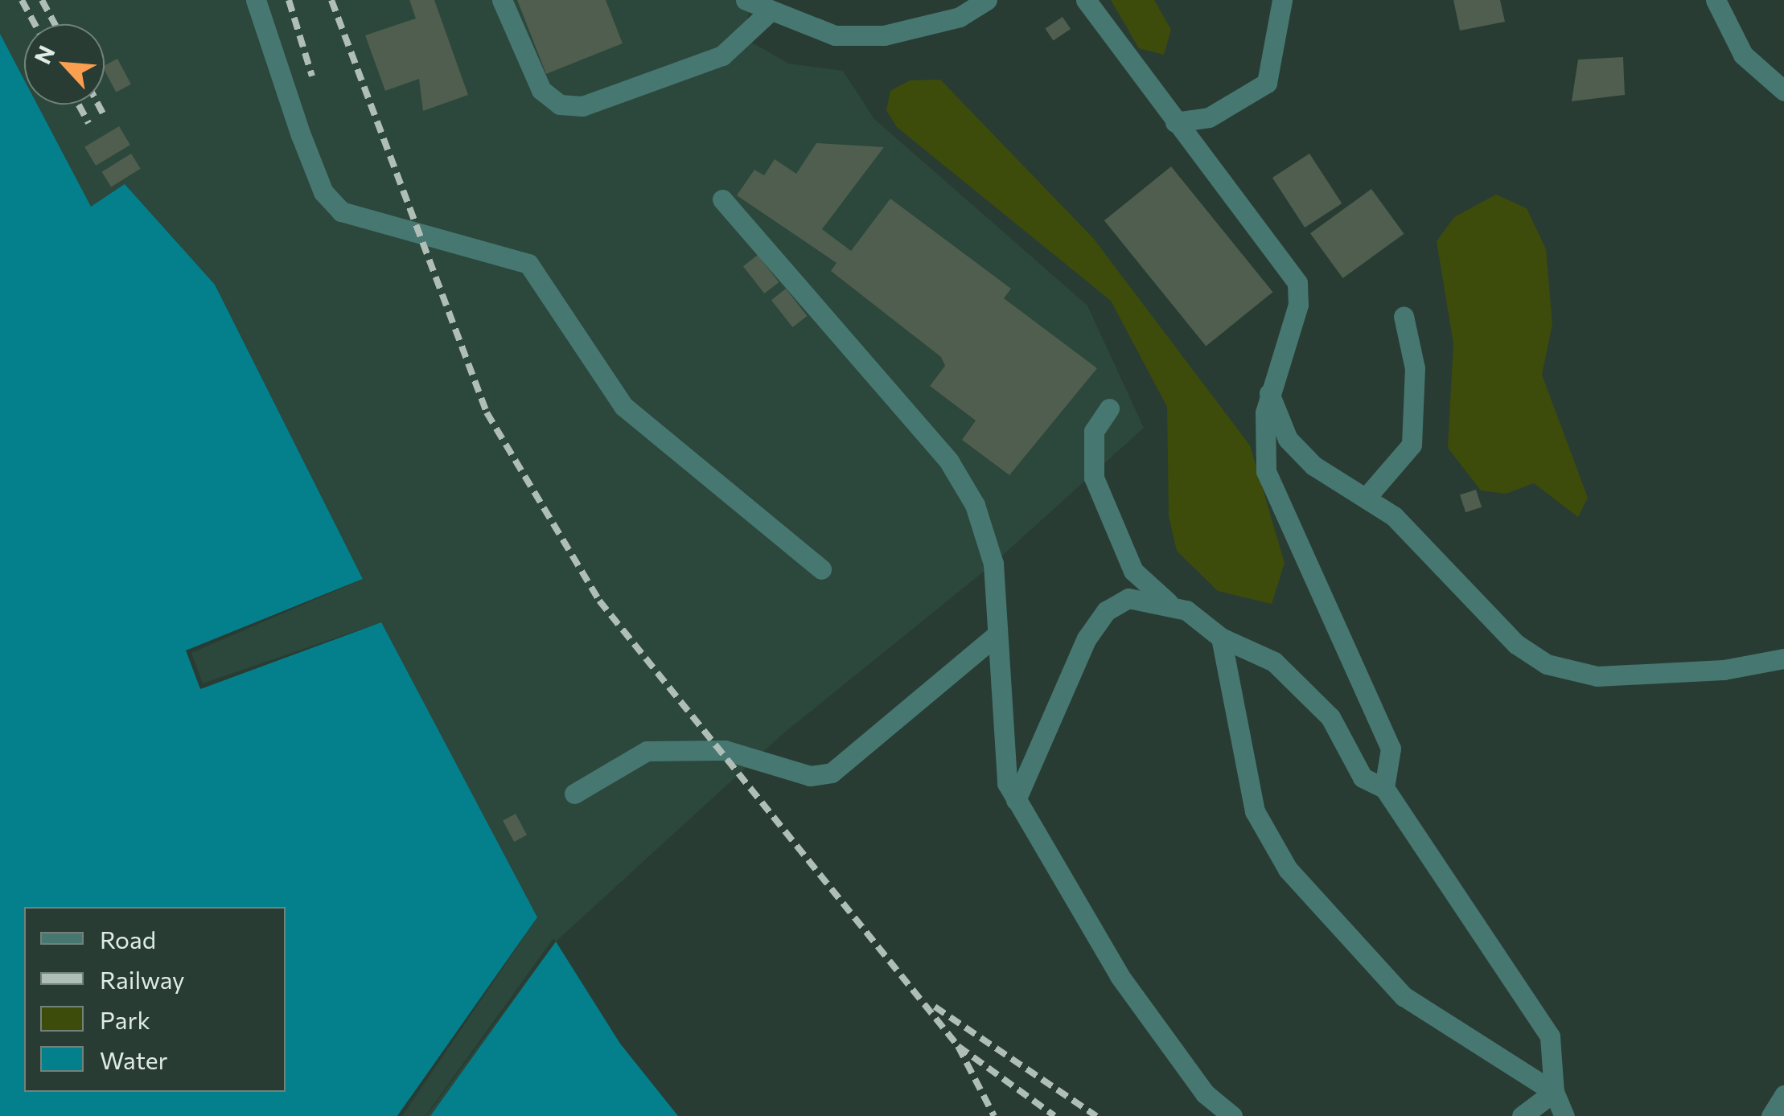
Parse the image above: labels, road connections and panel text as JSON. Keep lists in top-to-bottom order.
{
  "legend": [
    "Road",
    "Railway",
    "Park",
    "Water"
  ],
  "north": "top left"
}
